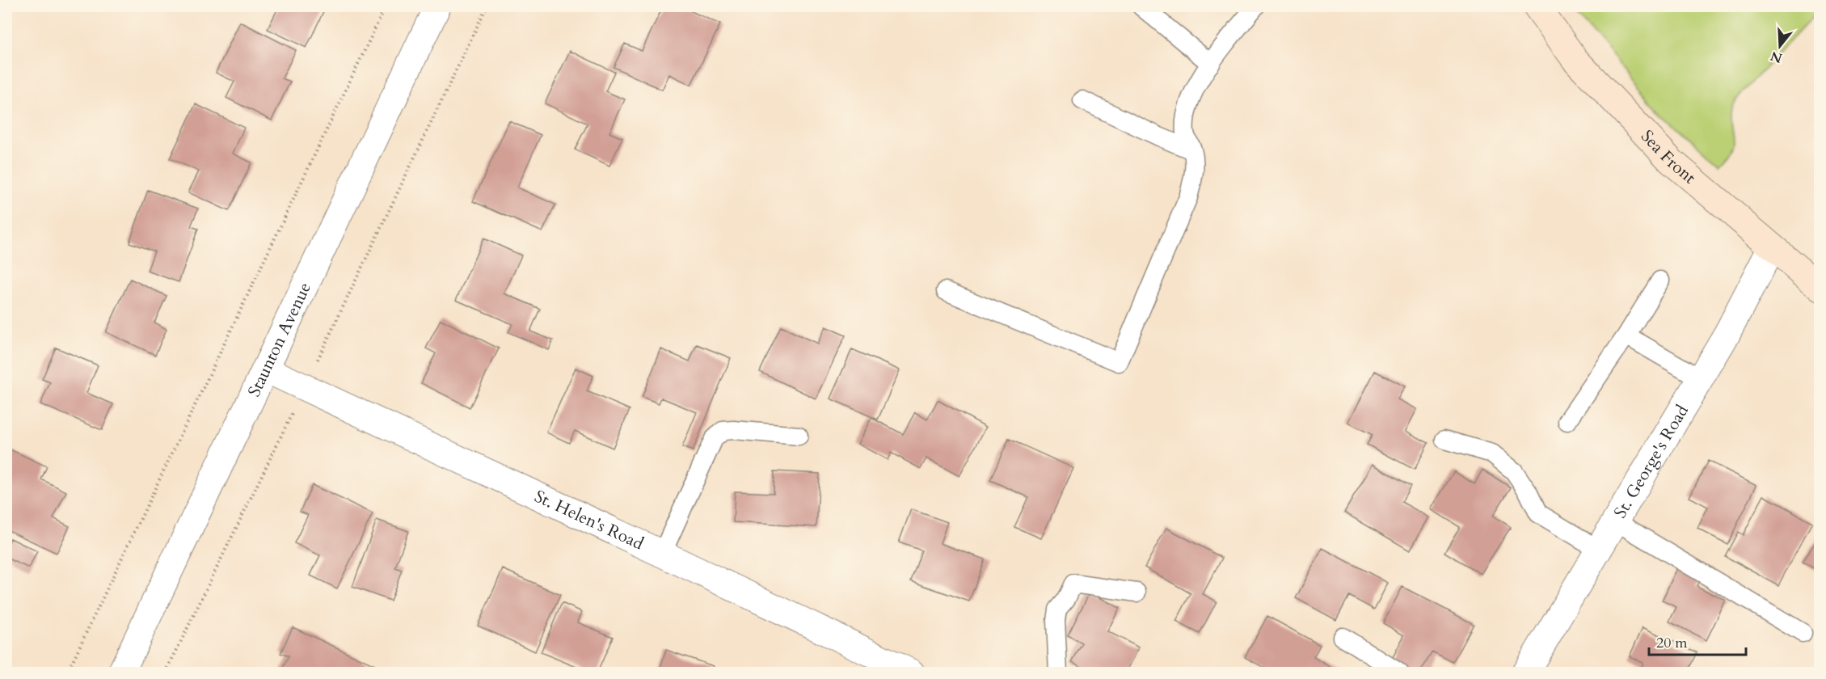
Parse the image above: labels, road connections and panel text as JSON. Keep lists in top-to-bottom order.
{
  "streets": {
    "street": [
      "Sea Front",
      "Staunton Avenue",
      "St. George's Road",
      "St. Helen's Road"
    ]
  },
  "crossings": [
    ["Sea Front", "St. George's Road"],
    ["Staunton Avenue", "St. Helen's Road"]
  ],
  "scale_bar": "20 m",
  "north": "bottom"
}
